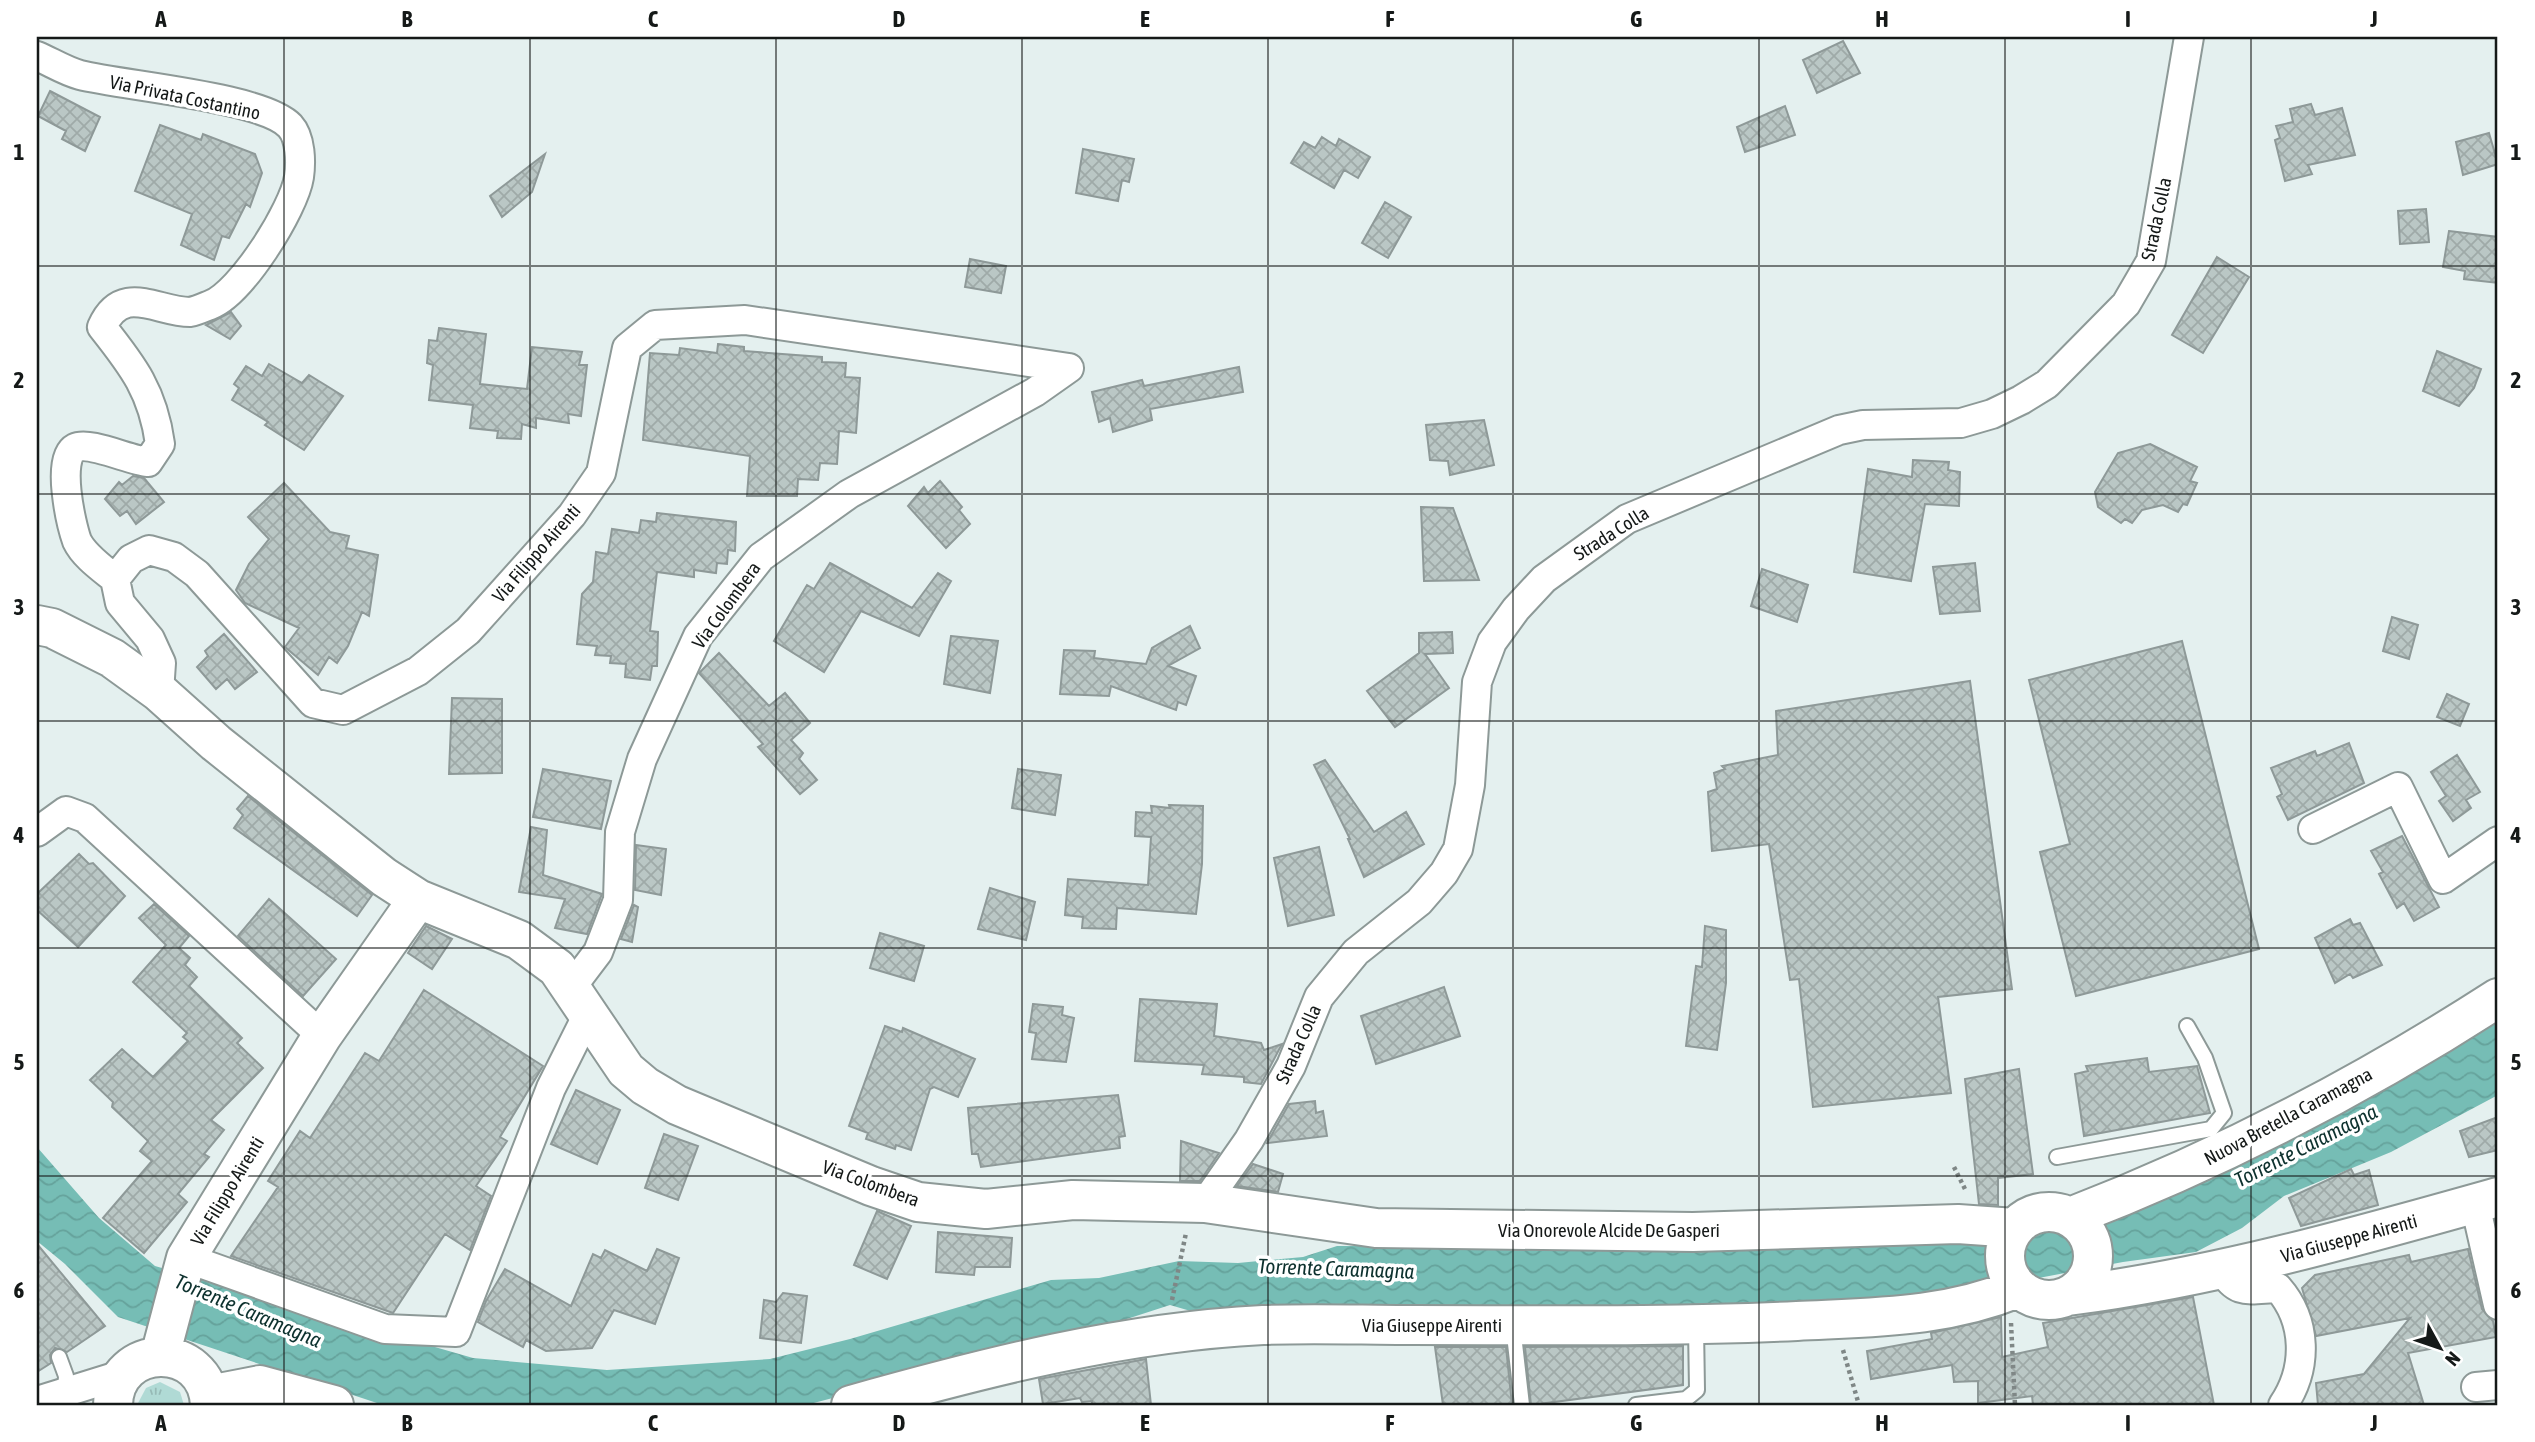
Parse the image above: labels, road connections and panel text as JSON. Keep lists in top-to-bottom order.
{
  "streets": {
    "main road": [
      "Via Filippo Airenti",
      "Via Colombera",
      "Nuova Bretella Caramagna",
      "Via Onorevole Alcide De Gasperi",
      "Via Giuseppe Airenti"
    ],
    "street": ["Via Privata Costantino", "Strada Colla"]
  },
  "crossings": [
    ["Via Privata Costantino", "Via Filippo Airenti"],
    ["Strada Colla", "Via Colombera"],
    ["Strada Colla", "Via Onorevole Alcide De Gasperi"],
    ["Via Filippo Airenti", "Via Colombera"],
    ["Via Colombera", "Via Onorevole Alcide De Gasperi"],
    ["Nuova Bretella Caramagna", "Via Onorevole Alcide De Gasperi"],
    ["Nuova Bretella Caramagna", "Via Giuseppe Airenti"],
    ["Via Onorevole Alcide De Gasperi", "Via Giuseppe Airenti"]
  ],
  "water": ["Torrente Caramagna"],
  "north": "bottom right",
  "grid": {
    "columns": [
      "A",
      "B",
      "C",
      "D",
      "E",
      "F",
      "G",
      "H",
      "I",
      "J"
    ],
    "rows": [
      "1",
      "2",
      "3",
      "4",
      "5",
      "6"
    ]
  }
}
